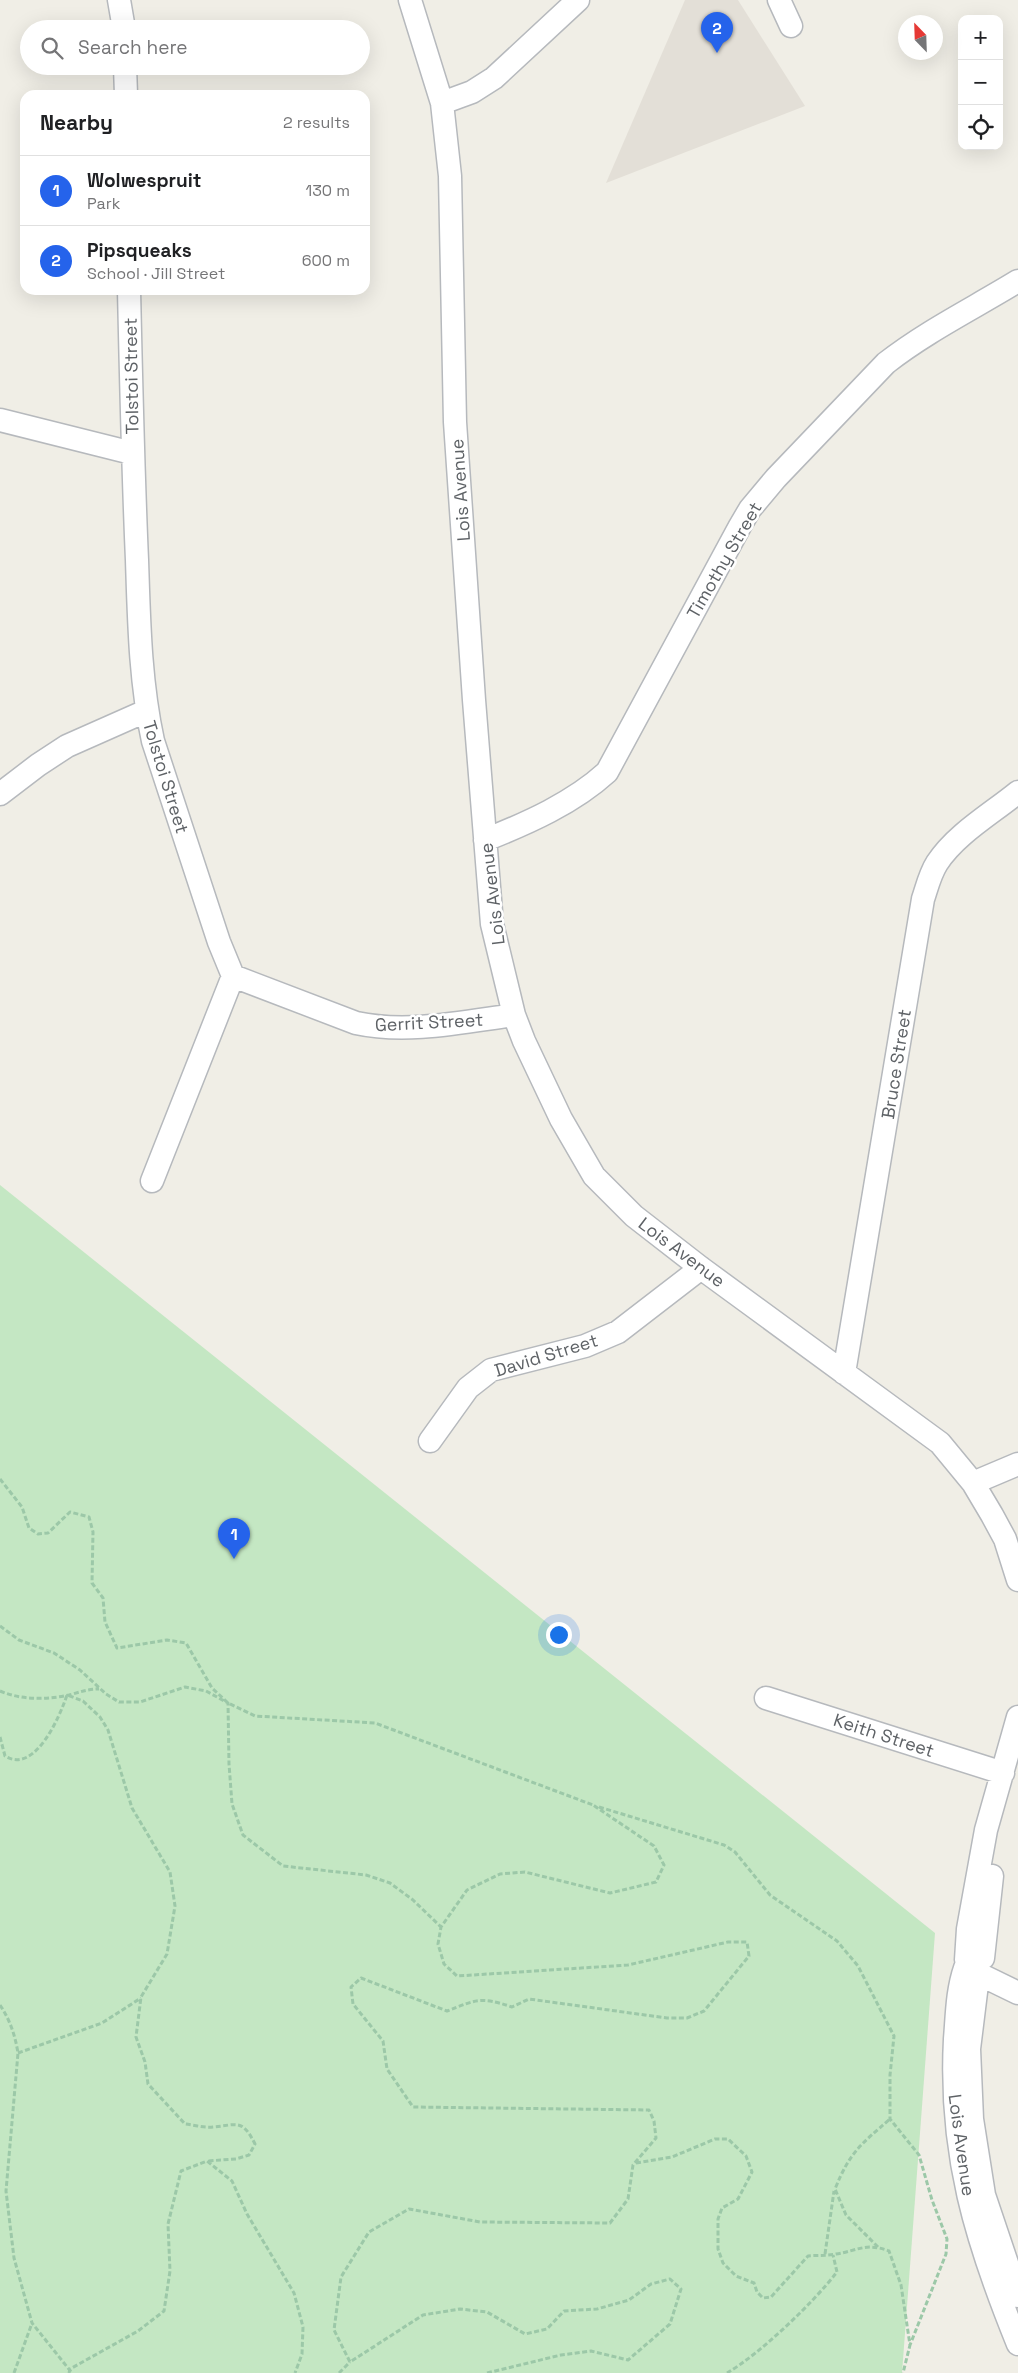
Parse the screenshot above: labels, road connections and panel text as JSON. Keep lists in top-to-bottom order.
{
  "streets": {
    "street": [
      "Tolstoi Street",
      "Lois Avenue",
      "Timothy Street",
      "Gerrit Street",
      "Bruce Street",
      "David Street",
      "Keith Street"
    ]
  },
  "crossings": [
    ["Tolstoi Street", "Gerrit Street"],
    ["Lois Avenue", "Timothy Street"],
    ["Lois Avenue", "Gerrit Street"],
    ["Lois Avenue", "Bruce Street"],
    ["Lois Avenue", "David Street"],
    ["Lois Avenue", "Keith Street"]
  ],
  "north": "top left",
  "page": {
    "pins": ["2", "1"],
    "map_buttons": ["+", "−"],
    "search": "Search here",
    "heading": ["Nearby", "2 results"],
    "list": [
      {
        "mark": "1",
        "name": "Wolwespruit",
        "note": "Park",
        "value": "130 m"
      },
      {
        "mark": "2",
        "name": "Pipsqueaks",
        "note": "School · Jill Street",
        "value": "600 m"
      }
    ]
  }
}
